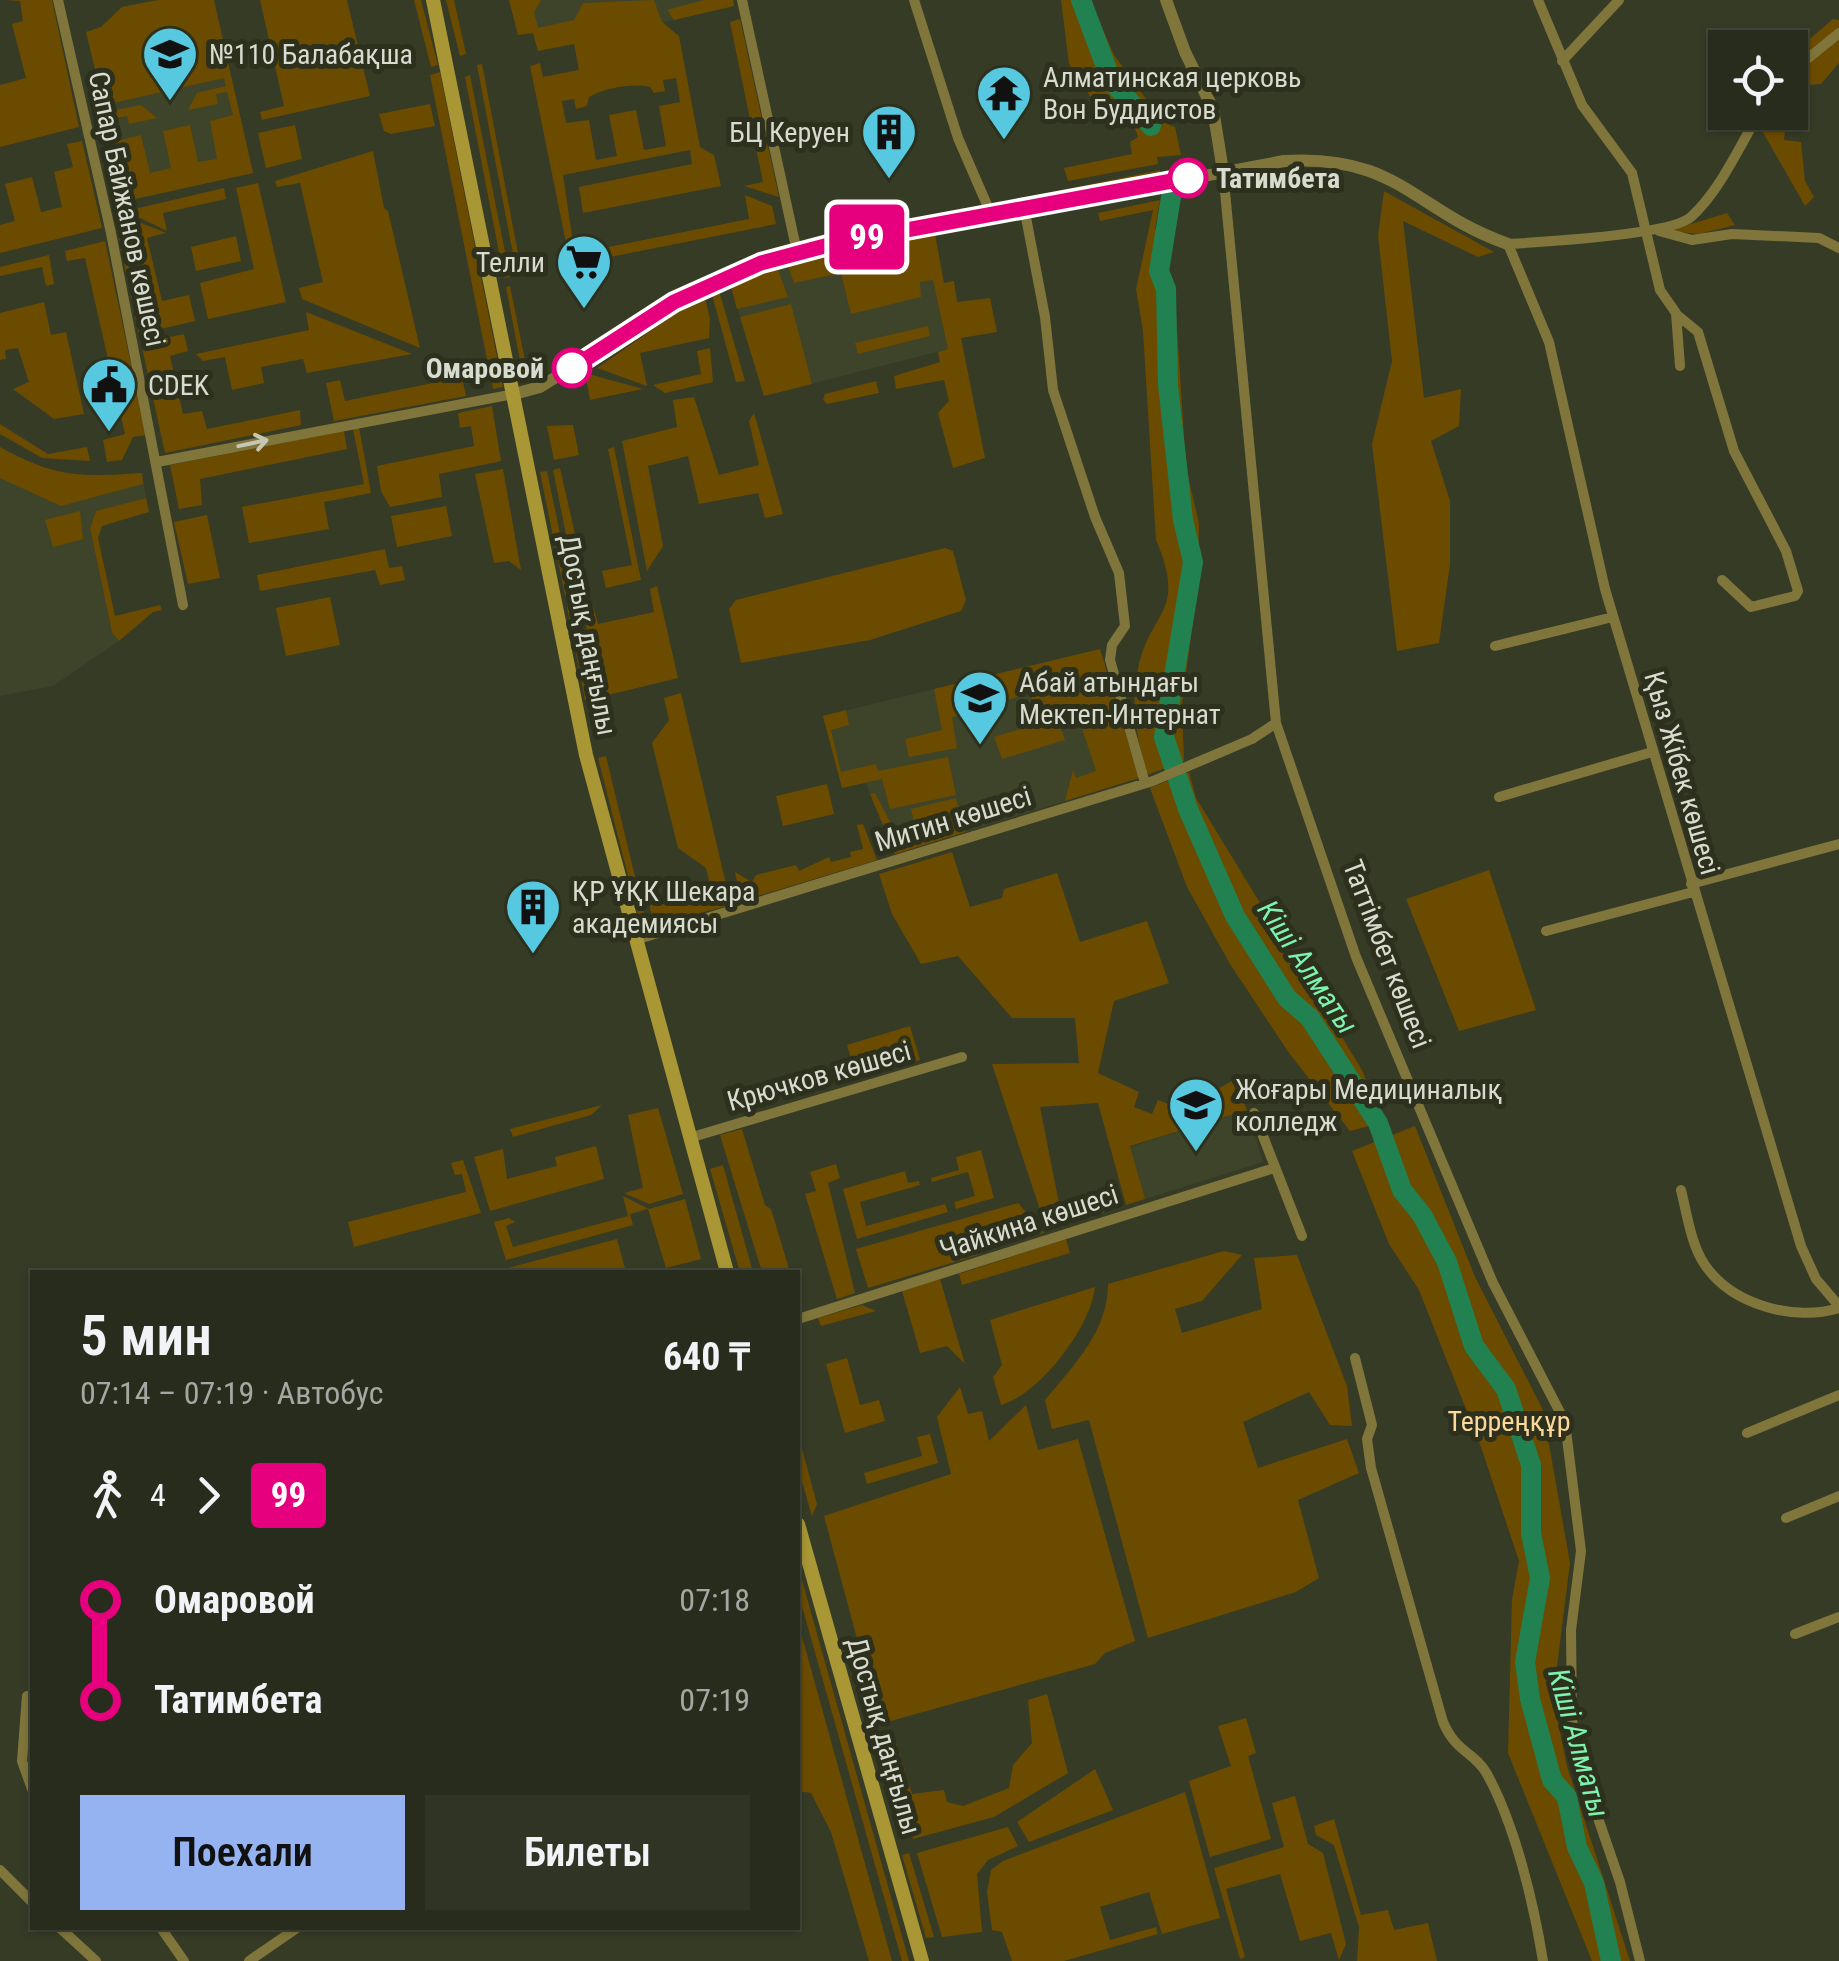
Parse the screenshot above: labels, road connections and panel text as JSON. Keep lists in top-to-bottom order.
{
  "streets": {
    "main road": ["Достық даңғылы"],
    "street": [
      "Сапар Байжанов көшесі",
      "Қыз Жібек көшесі",
      "Митин көшесі",
      "Таттімбет көшесі",
      "Крючков көшесі",
      "Чайкина көшесі"
    ]
  },
  "crossings": [
    ["Достық даңғылы", "Митин көшесі"],
    ["Достық даңғылы", "Крючков көшесі"],
    ["Митин көшесі", "Таттімбет көшесі"]
  ],
  "water": ["Кіші Алматы"],
  "parks": ["Терреңқұр"],
  "places": {
    "school or university": ["№110 Балабақша", "Абай атындағы Мектеп-Интернат", "Жоғары Медициналық колледж"],
    "temple": ["Алматинская церковь Вон Буддистов"],
    "other": ["Татимбета", "Омаровой"],
    "building": ["БЦ Керуен", "ҚР ҰҚК Шекара академиясы"],
    "supermarket": ["Телли"],
    "public building": ["CDEK"]
  },
  "lines": ["bus line 99"],
  "page": {
    "on_map": "99",
    "heading": ["5 мин", "07:14 – 07:19 · Автобус", "640 ₸"],
    "legs": ["4", "99"],
    "list": [
      {
        "name": "Омаровой",
        "value": "07:18"
      },
      {
        "name": "Татимбета",
        "value": "07:19"
      }
    ],
    "buttons": ["Поехали", "Билеты"]
  }
}
